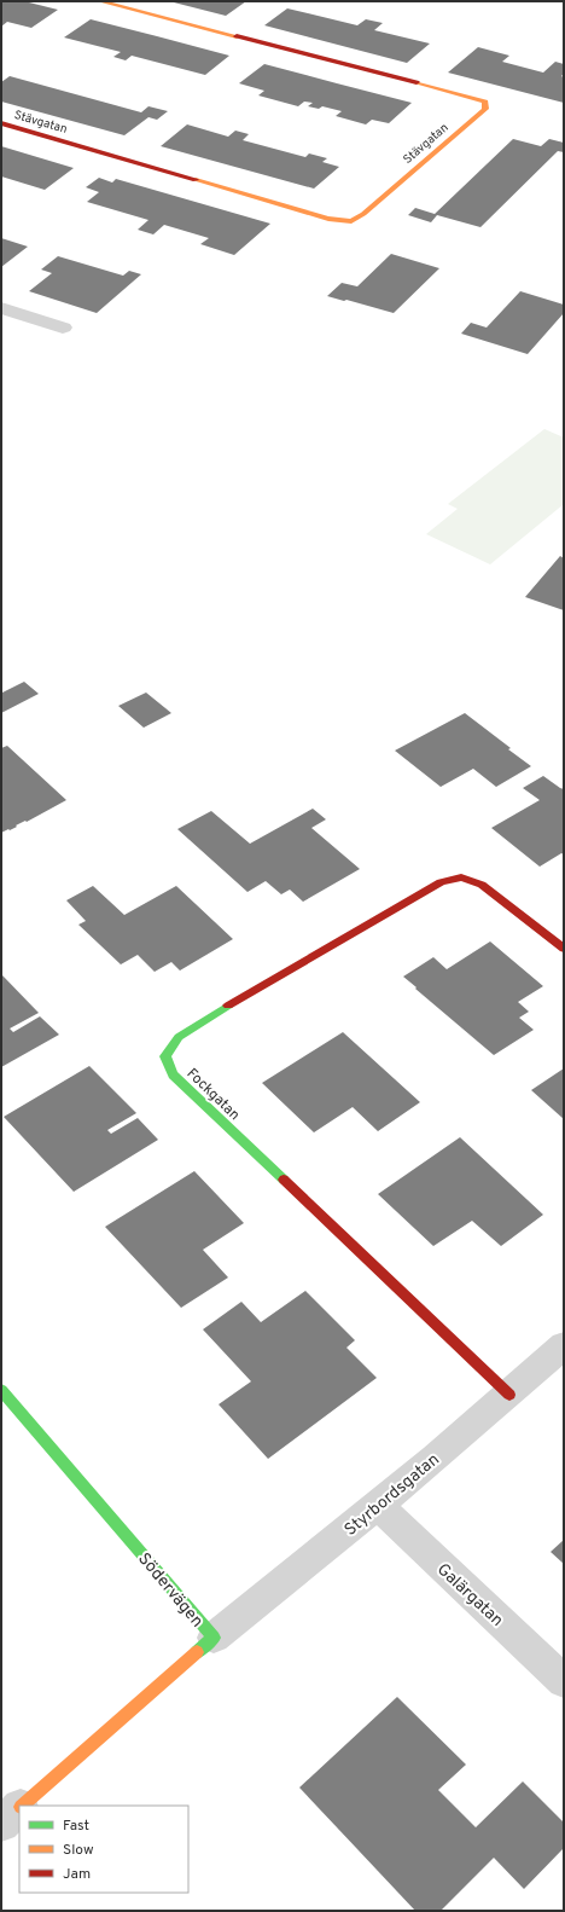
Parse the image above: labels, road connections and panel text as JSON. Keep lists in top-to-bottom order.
{
  "streets": {
    "street": [
      "Stävgatan",
      "Fockgatan",
      "Styrbordsgatan",
      "Södervägen",
      "Galärgatan"
    ]
  },
  "crossings": [
    ["Fockgatan", "Styrbordsgatan"],
    ["Styrbordsgatan", "Södervägen"],
    ["Styrbordsgatan", "Galärgatan"]
  ],
  "legend": ["Fast", "Slow", "Jam"]
}
